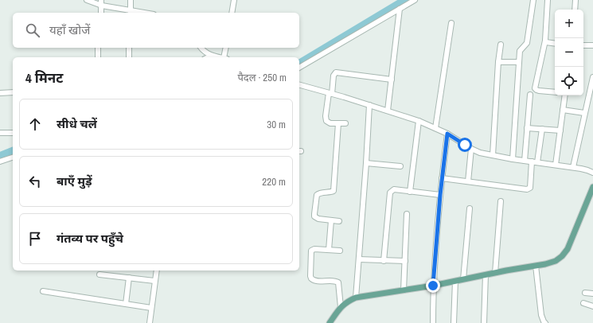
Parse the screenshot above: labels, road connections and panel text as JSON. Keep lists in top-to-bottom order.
{
  "page": {
    "map_buttons": ["+", "−"],
    "search": "यहाँ खोजें",
    "heading": ["4 मिनट", "पैदल · 250 m"],
    "list": [
      ["सीधे चलें", "30 m"],
      ["बाएँ मुड़ें", "220 m"],
      "गंतव्य पर पहुँचे"
    ]
  }
}
